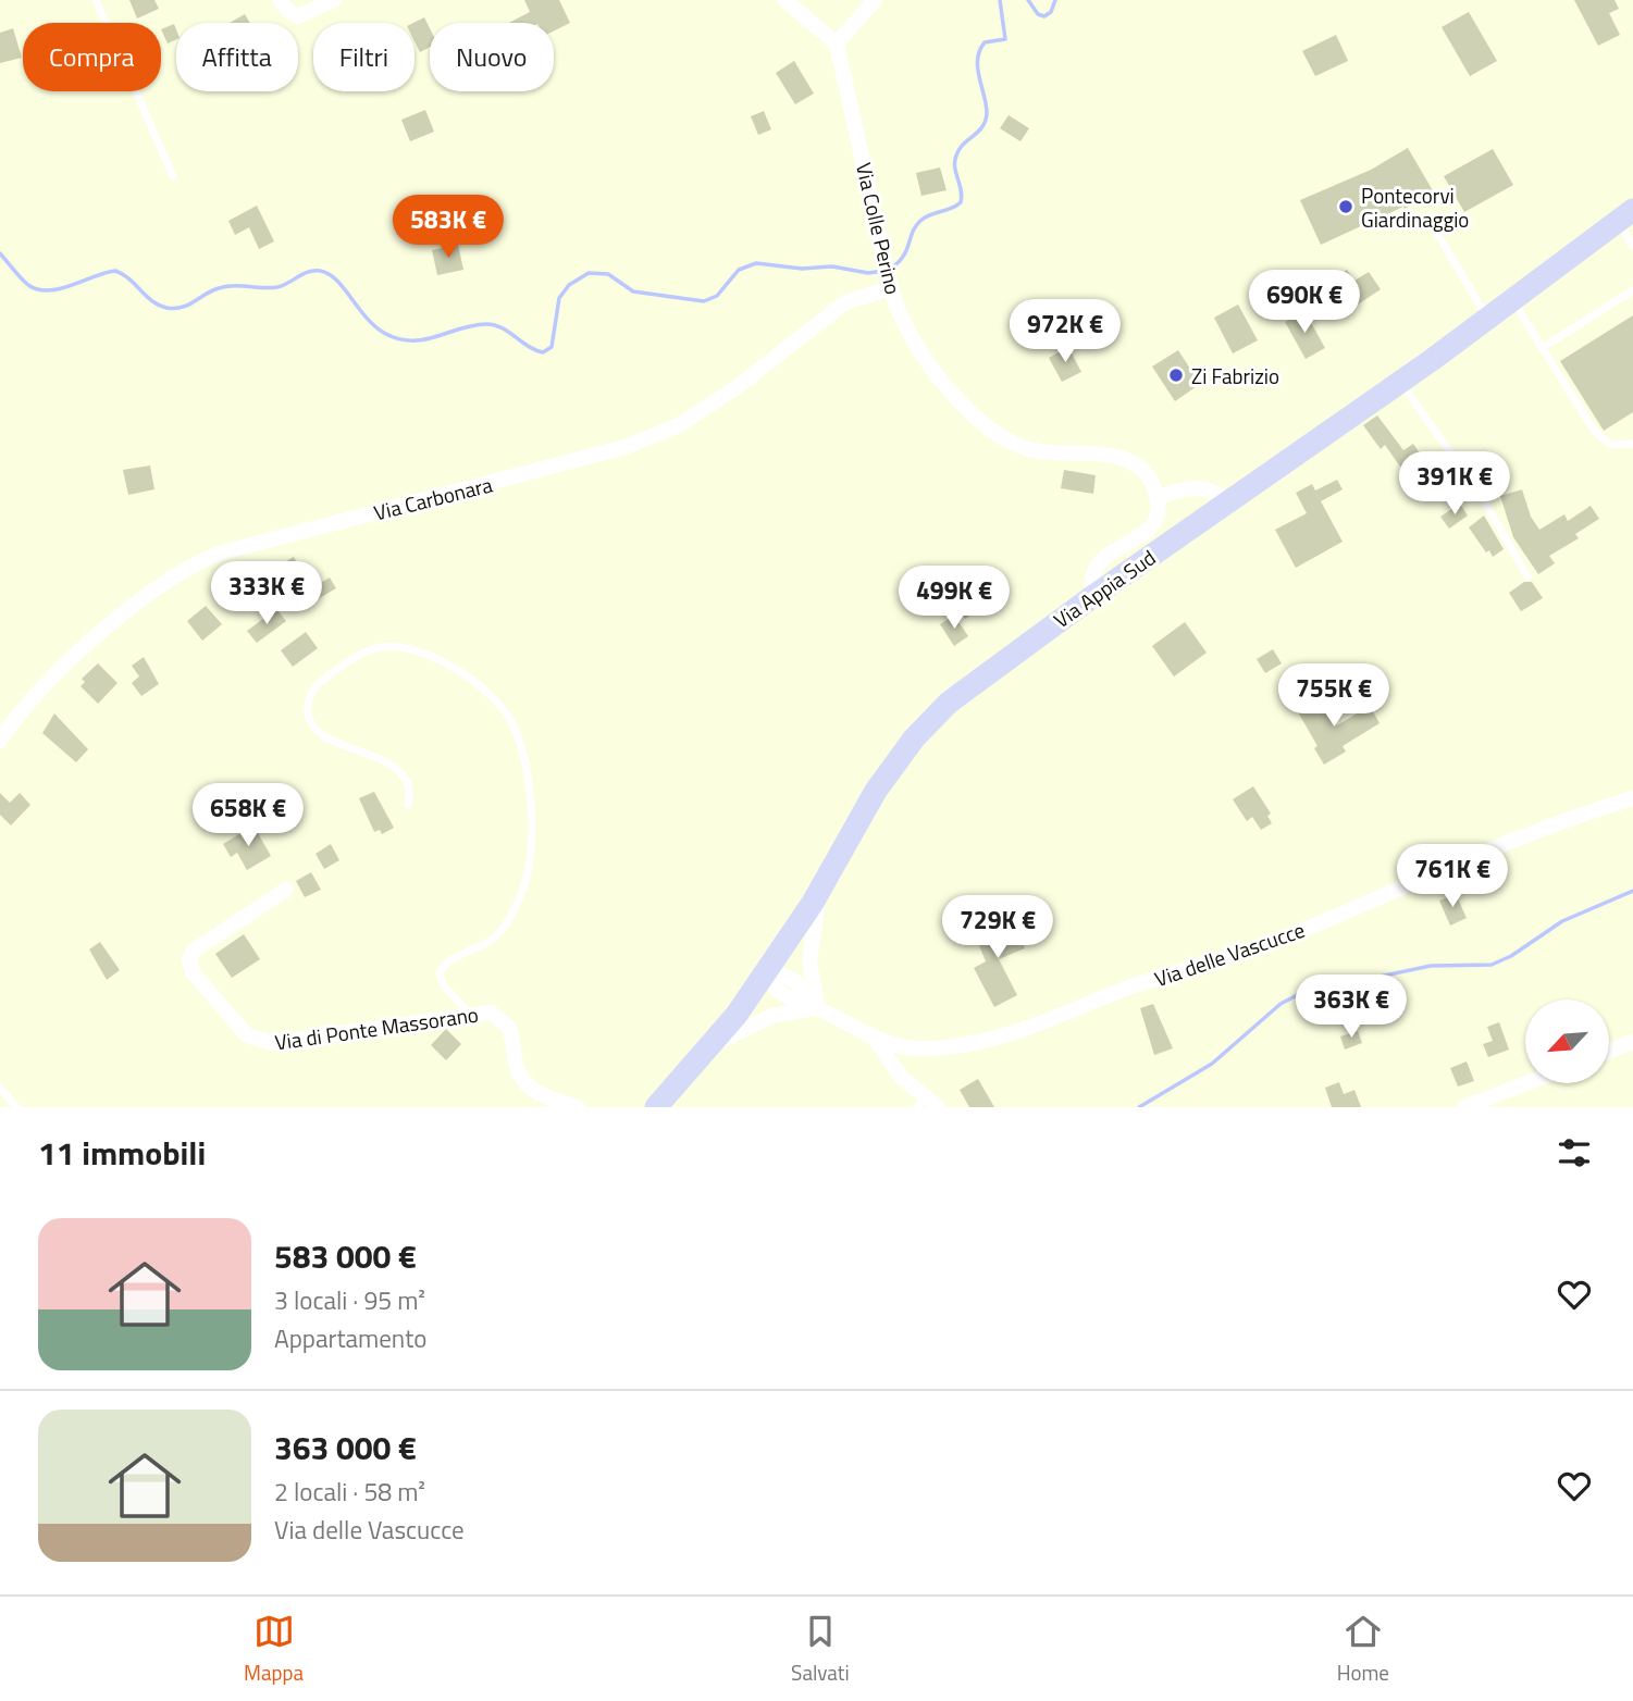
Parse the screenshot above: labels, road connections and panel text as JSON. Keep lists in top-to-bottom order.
{
  "streets": {
    "main road": ["Via Appia Sud"],
    "street": [
      "Via Colle Perino",
      "Via Carbonara",
      "Via delle Vascucce",
      "Via di Ponte Massorano"
    ]
  },
  "crossings": [
    ["Via Colle Perino", "Via Carbonara"],
    ["Via Appia Sud", "Via delle Vascucce"]
  ],
  "places": ["Pontecorvi Giardinaggio", "Zi Fabrizio"],
  "north": "bottom left",
  "page": {
    "chip": [
      "Compra",
      "Affitta",
      "Filtri",
      "Nuovo"
    ],
    "price": [
      "583K €",
      "690K €",
      "972K €",
      "391K €",
      "333K €",
      "499K €",
      "755K €",
      "658K €",
      "761K €",
      "729K €",
      "363K €"
    ],
    "heading": "11 immobili",
    "list": [
      {
        "name": "583 000 €",
        "note": "3 locali · 95 m² · Appartamento"
      },
      {
        "name": "363 000 €",
        "note": "2 locali · 58 m² · Via delle Vascucce"
      }
    ],
    "tabs": ["Mappa", "Salvati", "Home"]
  }
}
